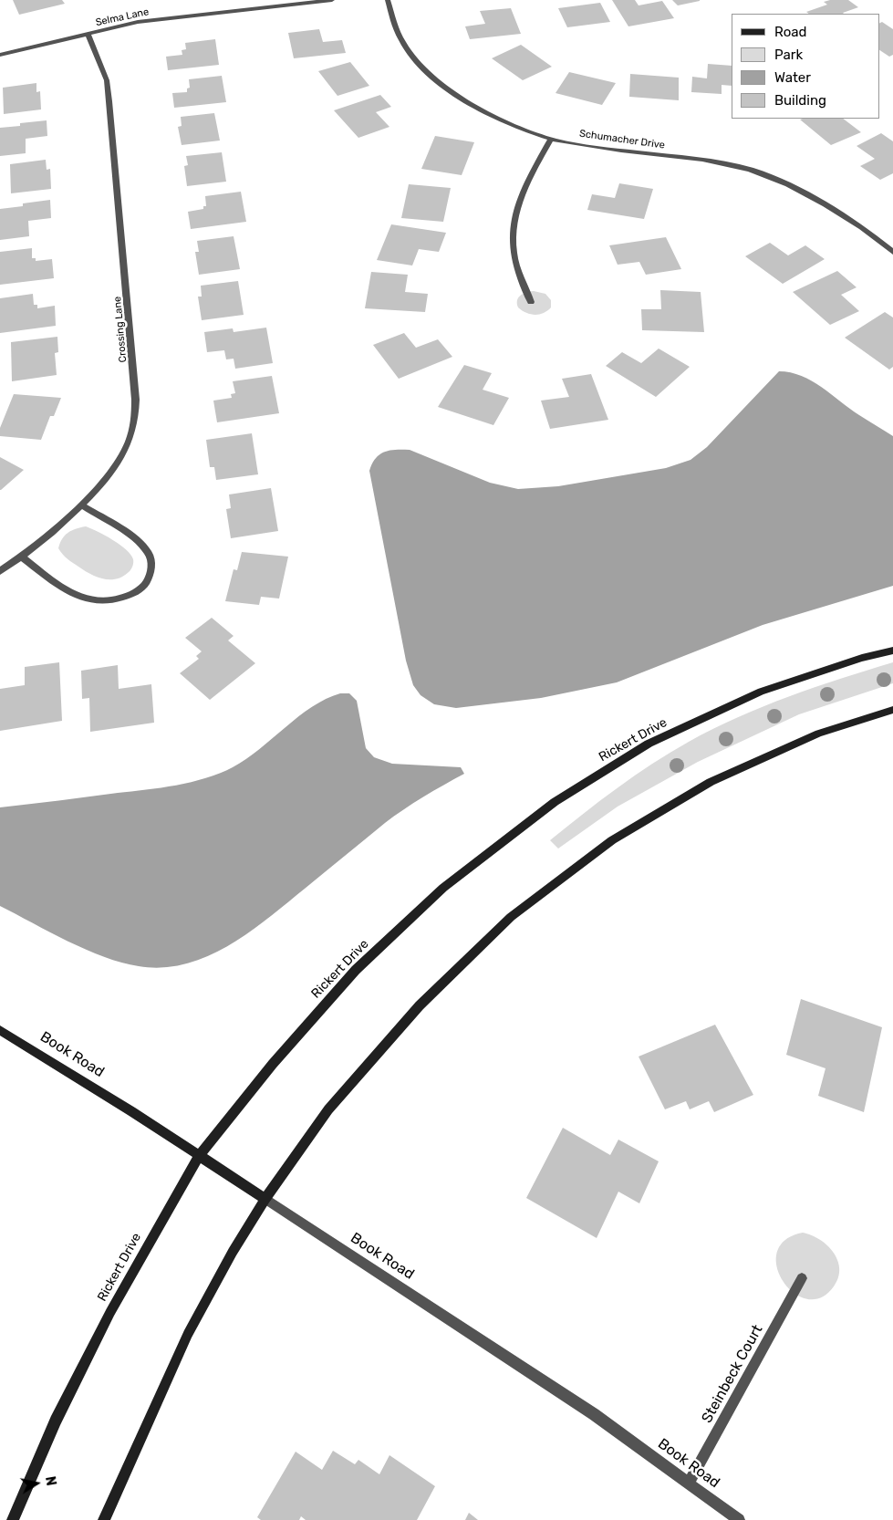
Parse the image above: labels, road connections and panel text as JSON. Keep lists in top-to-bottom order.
{
  "streets": {
    "street": [
      "Selma Lane",
      "Schumacher Drive",
      "Crossing Lane",
      "Rickert Drive",
      "Book Road",
      "Steinbeck Court"
    ]
  },
  "crossings": [
    ["Selma Lane", "Crossing Lane"],
    ["Rickert Drive", "Book Road"],
    ["Book Road", "Steinbeck Court"]
  ],
  "legend": [
    "Road",
    "Park",
    "Water",
    "Building"
  ],
  "north": "right"
}
